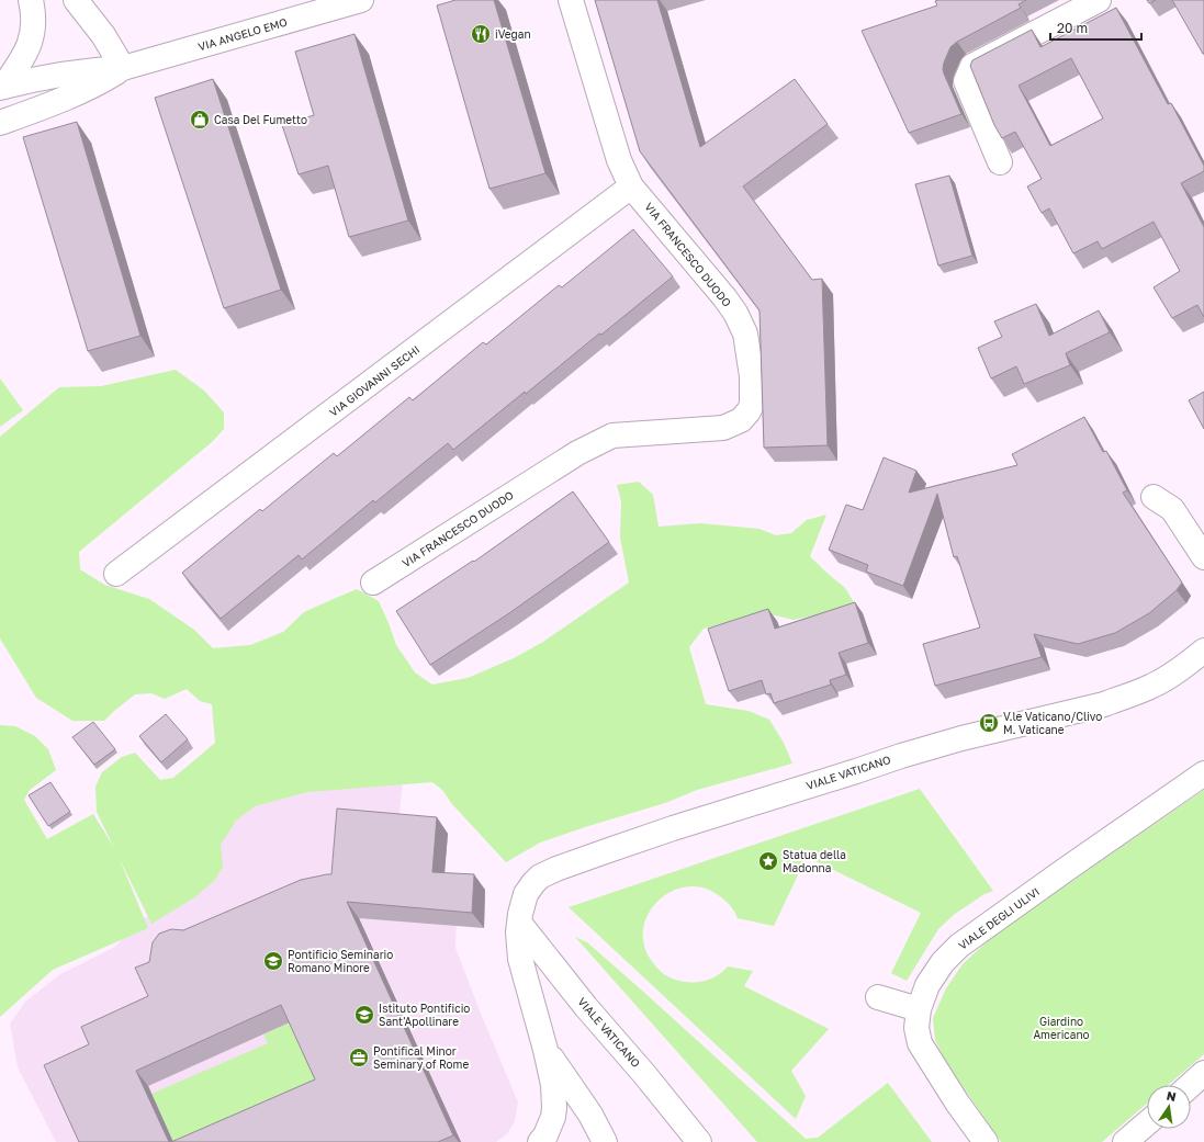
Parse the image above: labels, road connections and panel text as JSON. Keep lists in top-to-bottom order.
{
  "streets": {
    "street": [
      "VIA ANGELO EMO",
      "VIA FRANCESCO DUODO",
      "VIA GIOVANNI SECHI",
      "VIALE VATICANO",
      "VIALE DEGLI ULIVI"
    ]
  },
  "crossings": [
    ["VIA FRANCESCO DUODO", "VIA GIOVANNI SECHI"]
  ],
  "parks": ["Giardino Americano"],
  "places": {
    "restaurant": ["iVegan"],
    "shop": ["Casa Del Fumetto"],
    "bus stop": ["V.le Vaticano/Clivo M. Vaticane"],
    "place": ["Statua della Madonna"],
    "school or university": ["Pontificio Seminario Romano Minore", "Istituto Pontificio Sant'Apollinare"],
    "office": ["Pontifical Minor Seminary of Rome"]
  },
  "scale_bar": "20 m",
  "north": "top"
}
